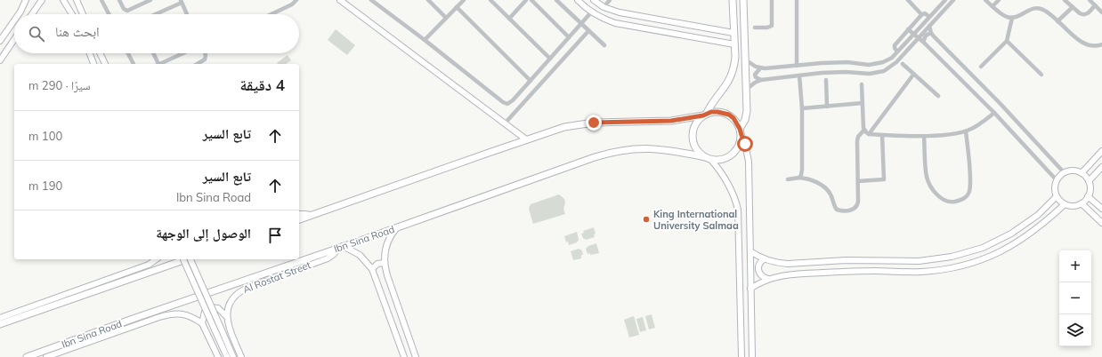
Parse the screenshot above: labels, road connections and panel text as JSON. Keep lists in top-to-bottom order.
{
  "streets": {
    "main road": ["Ibn Sina Road"],
    "street": ["Al Rostat Street"]
  },
  "crossings": [
    ["Ibn Sina Road", "Al Rostat Street"]
  ],
  "places": ["King International University Salmaa"],
  "page": {
    "search": "ابحث هنا",
    "heading": ["4 دقيقة", "سيرًا · 290 m"],
    "list": [
      ["تابع السير", "100 m"],
      ["تابع السير", "Ibn Sina Road", "190 m"],
      "الوصول إلى الوجهة"
    ],
    "map_buttons": ["+", "−"]
  }
}
